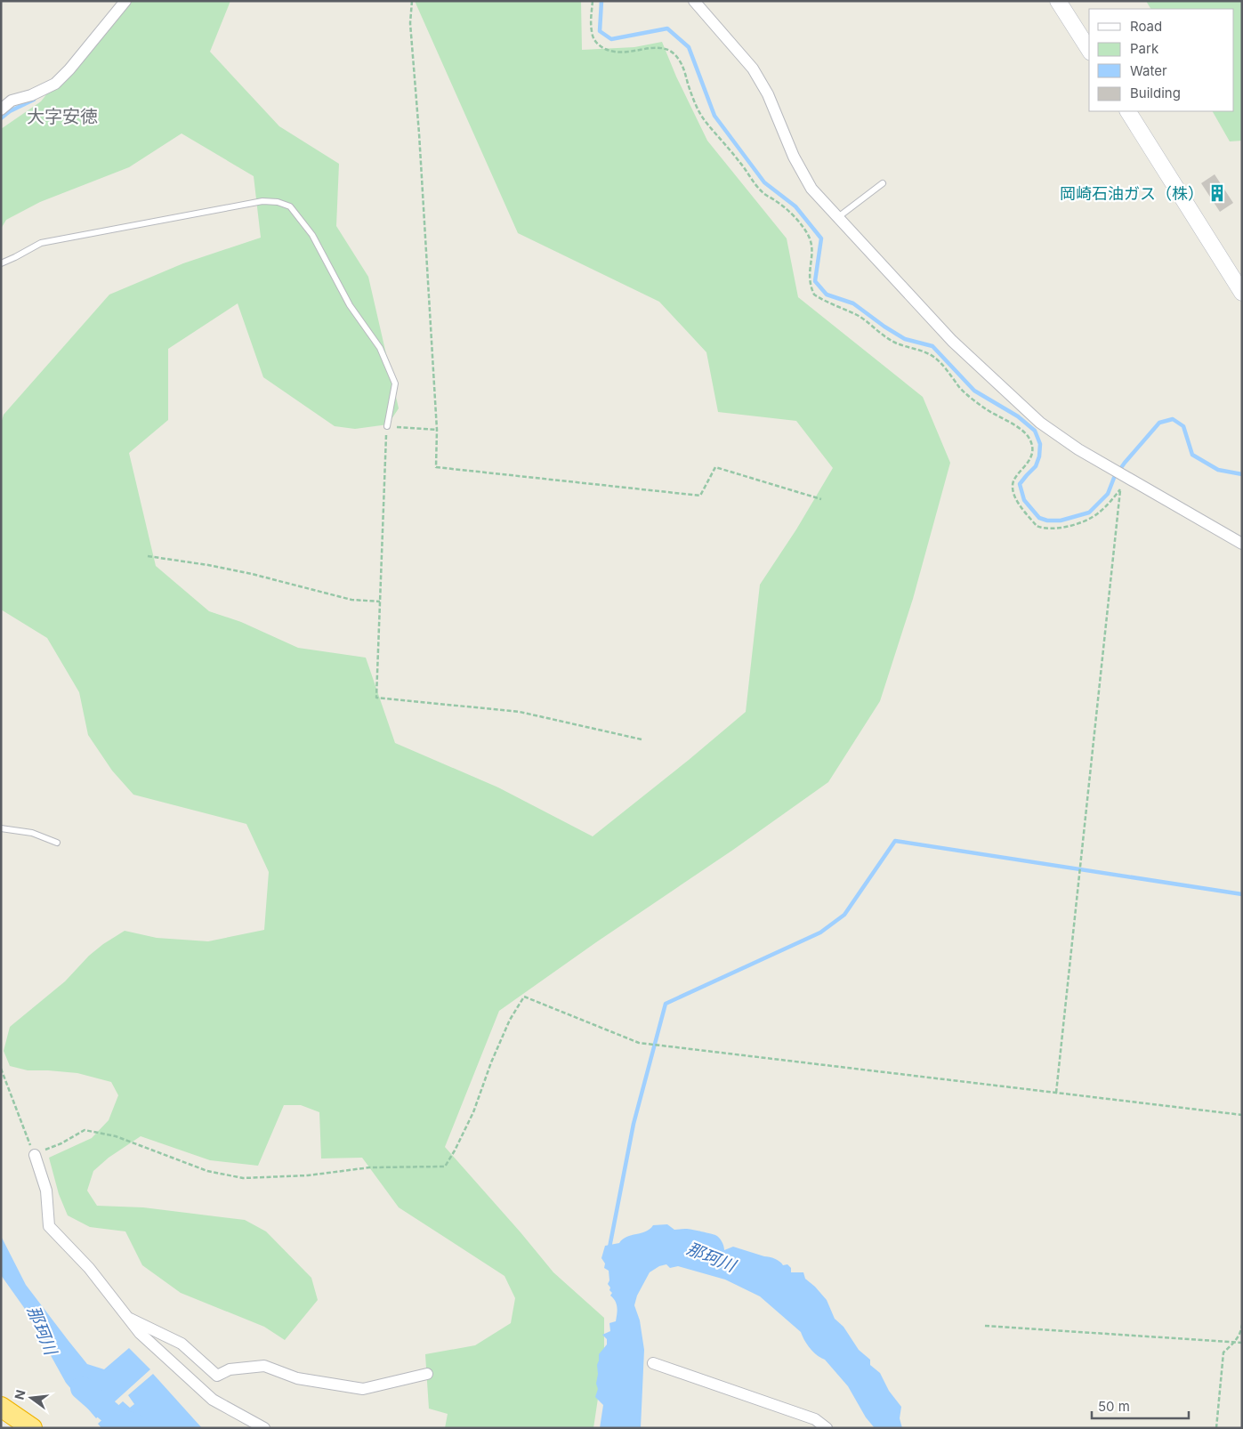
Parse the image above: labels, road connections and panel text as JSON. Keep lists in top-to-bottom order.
{
  "districts": ["大字安徳"],
  "water": ["那珂川"],
  "places": {
    "building": ["岡崎石油ガス（株）"]
  },
  "legend": [
    "Road",
    "Park",
    "Water",
    "Building"
  ],
  "scale_bar": "50 m",
  "north": "left"
}
